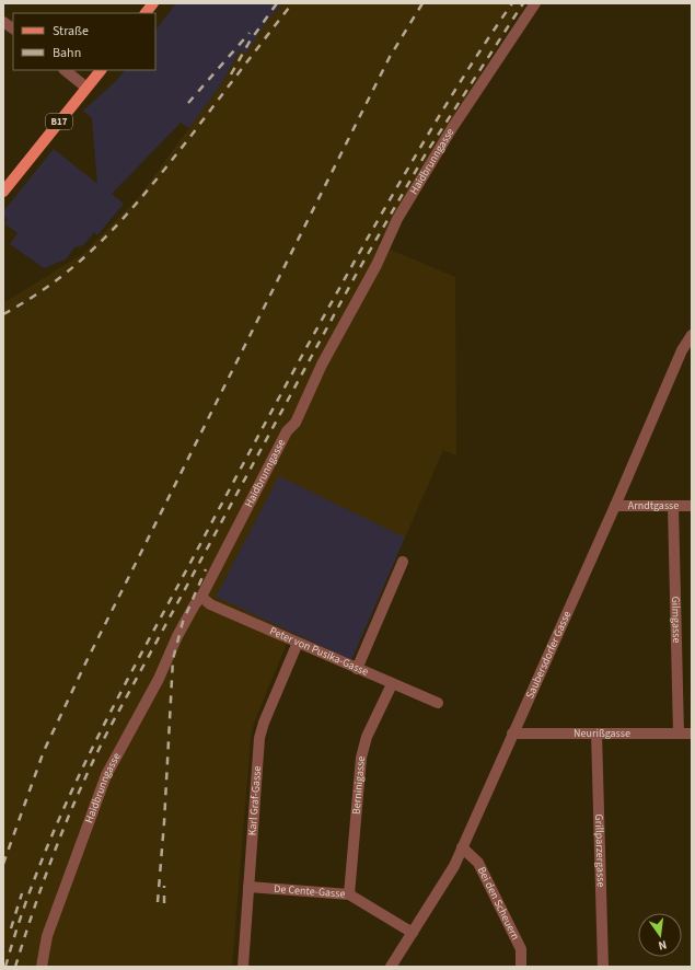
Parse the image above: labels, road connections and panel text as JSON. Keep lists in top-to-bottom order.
{
  "streets": {
    "main road": ["B17"],
    "street": [
      "Haidbrunngasse",
      "Arndtgasse",
      "Gilmgasse",
      "Peter von Pusika-Gasse",
      "Saubersdorfer Gasse",
      "Neurißgasse",
      "Berninigasse",
      "Karl Graf-Gasse",
      "Grillparzergasse",
      "De Cente-Gasse",
      "Bei den Scheuern"
    ]
  },
  "crossings": [
    ["Haidbrunngasse", "Peter von Pusika-Gasse"],
    ["Arndtgasse", "Gilmgasse"],
    ["Arndtgasse", "Saubersdorfer Gasse"],
    ["Gilmgasse", "Neurißgasse"],
    ["Peter von Pusika-Gasse", "Berninigasse"],
    ["Peter von Pusika-Gasse", "Karl Graf-Gasse"],
    ["Saubersdorfer Gasse", "Neurißgasse"],
    ["Saubersdorfer Gasse", "De Cente-Gasse"],
    ["Saubersdorfer Gasse", "Bei den Scheuern"],
    ["Neurißgasse", "Grillparzergasse"],
    ["Berninigasse", "De Cente-Gasse"],
    ["Karl Graf-Gasse", "De Cente-Gasse"]
  ],
  "legend": ["Straße", "Bahn"],
  "north": "bottom"
}
